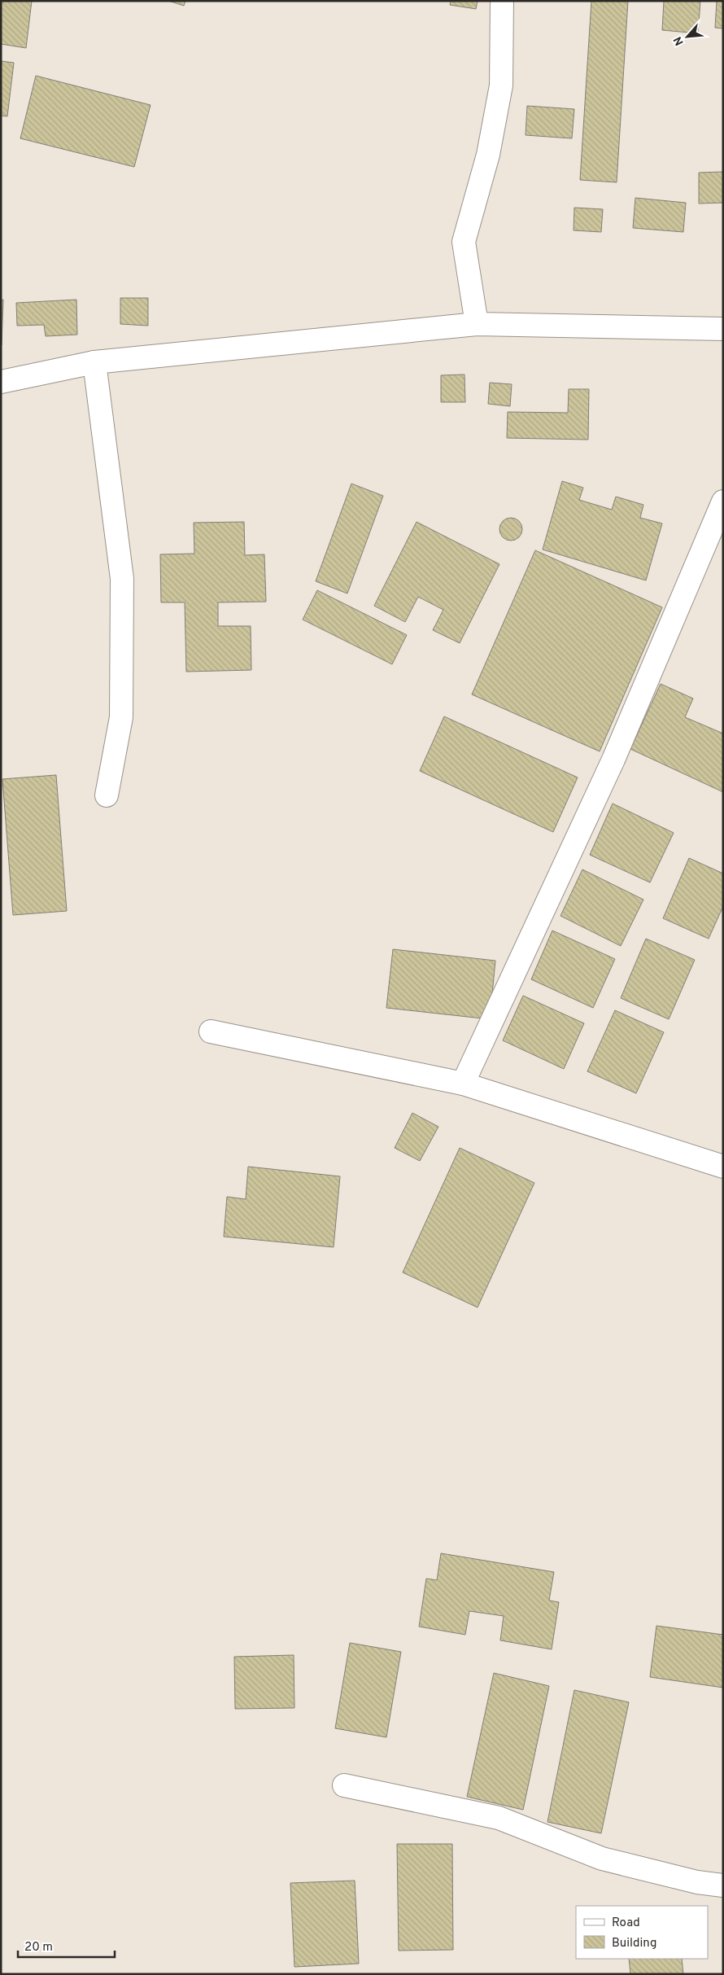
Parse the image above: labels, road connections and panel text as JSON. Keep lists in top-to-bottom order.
{
  "legend": ["Road", "Building"],
  "scale_bar": "20 m",
  "north": "bottom left"
}
